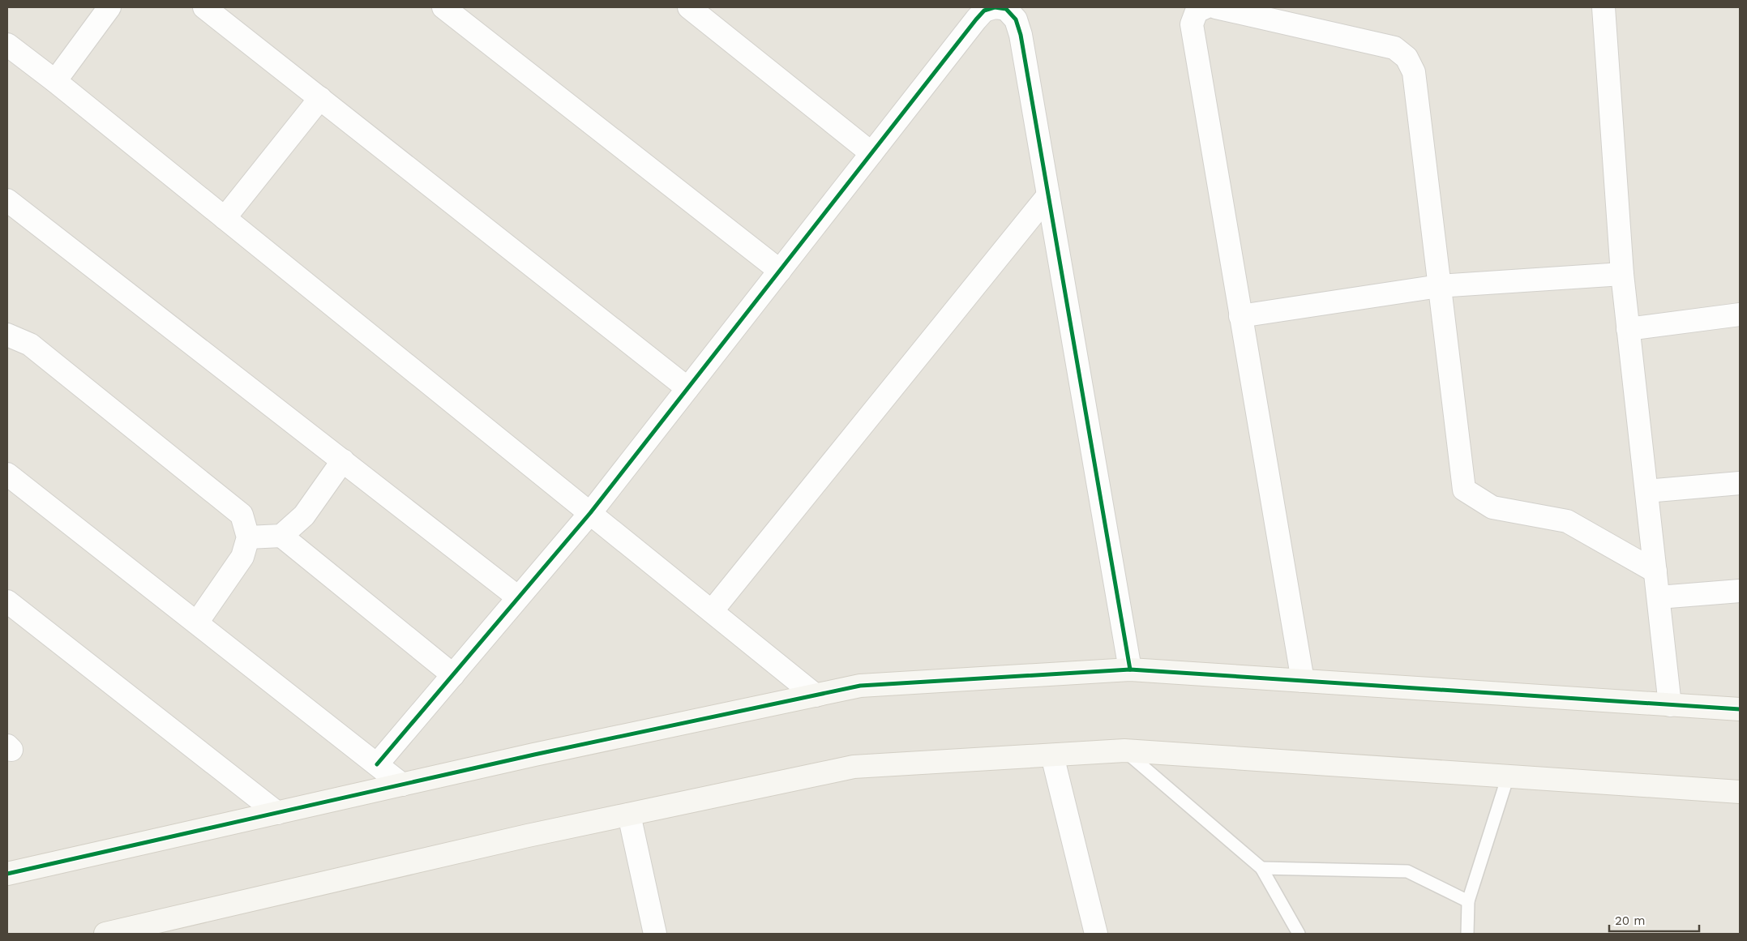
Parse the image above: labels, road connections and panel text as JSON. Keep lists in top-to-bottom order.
{
  "scale_bar": "20 m"
}
